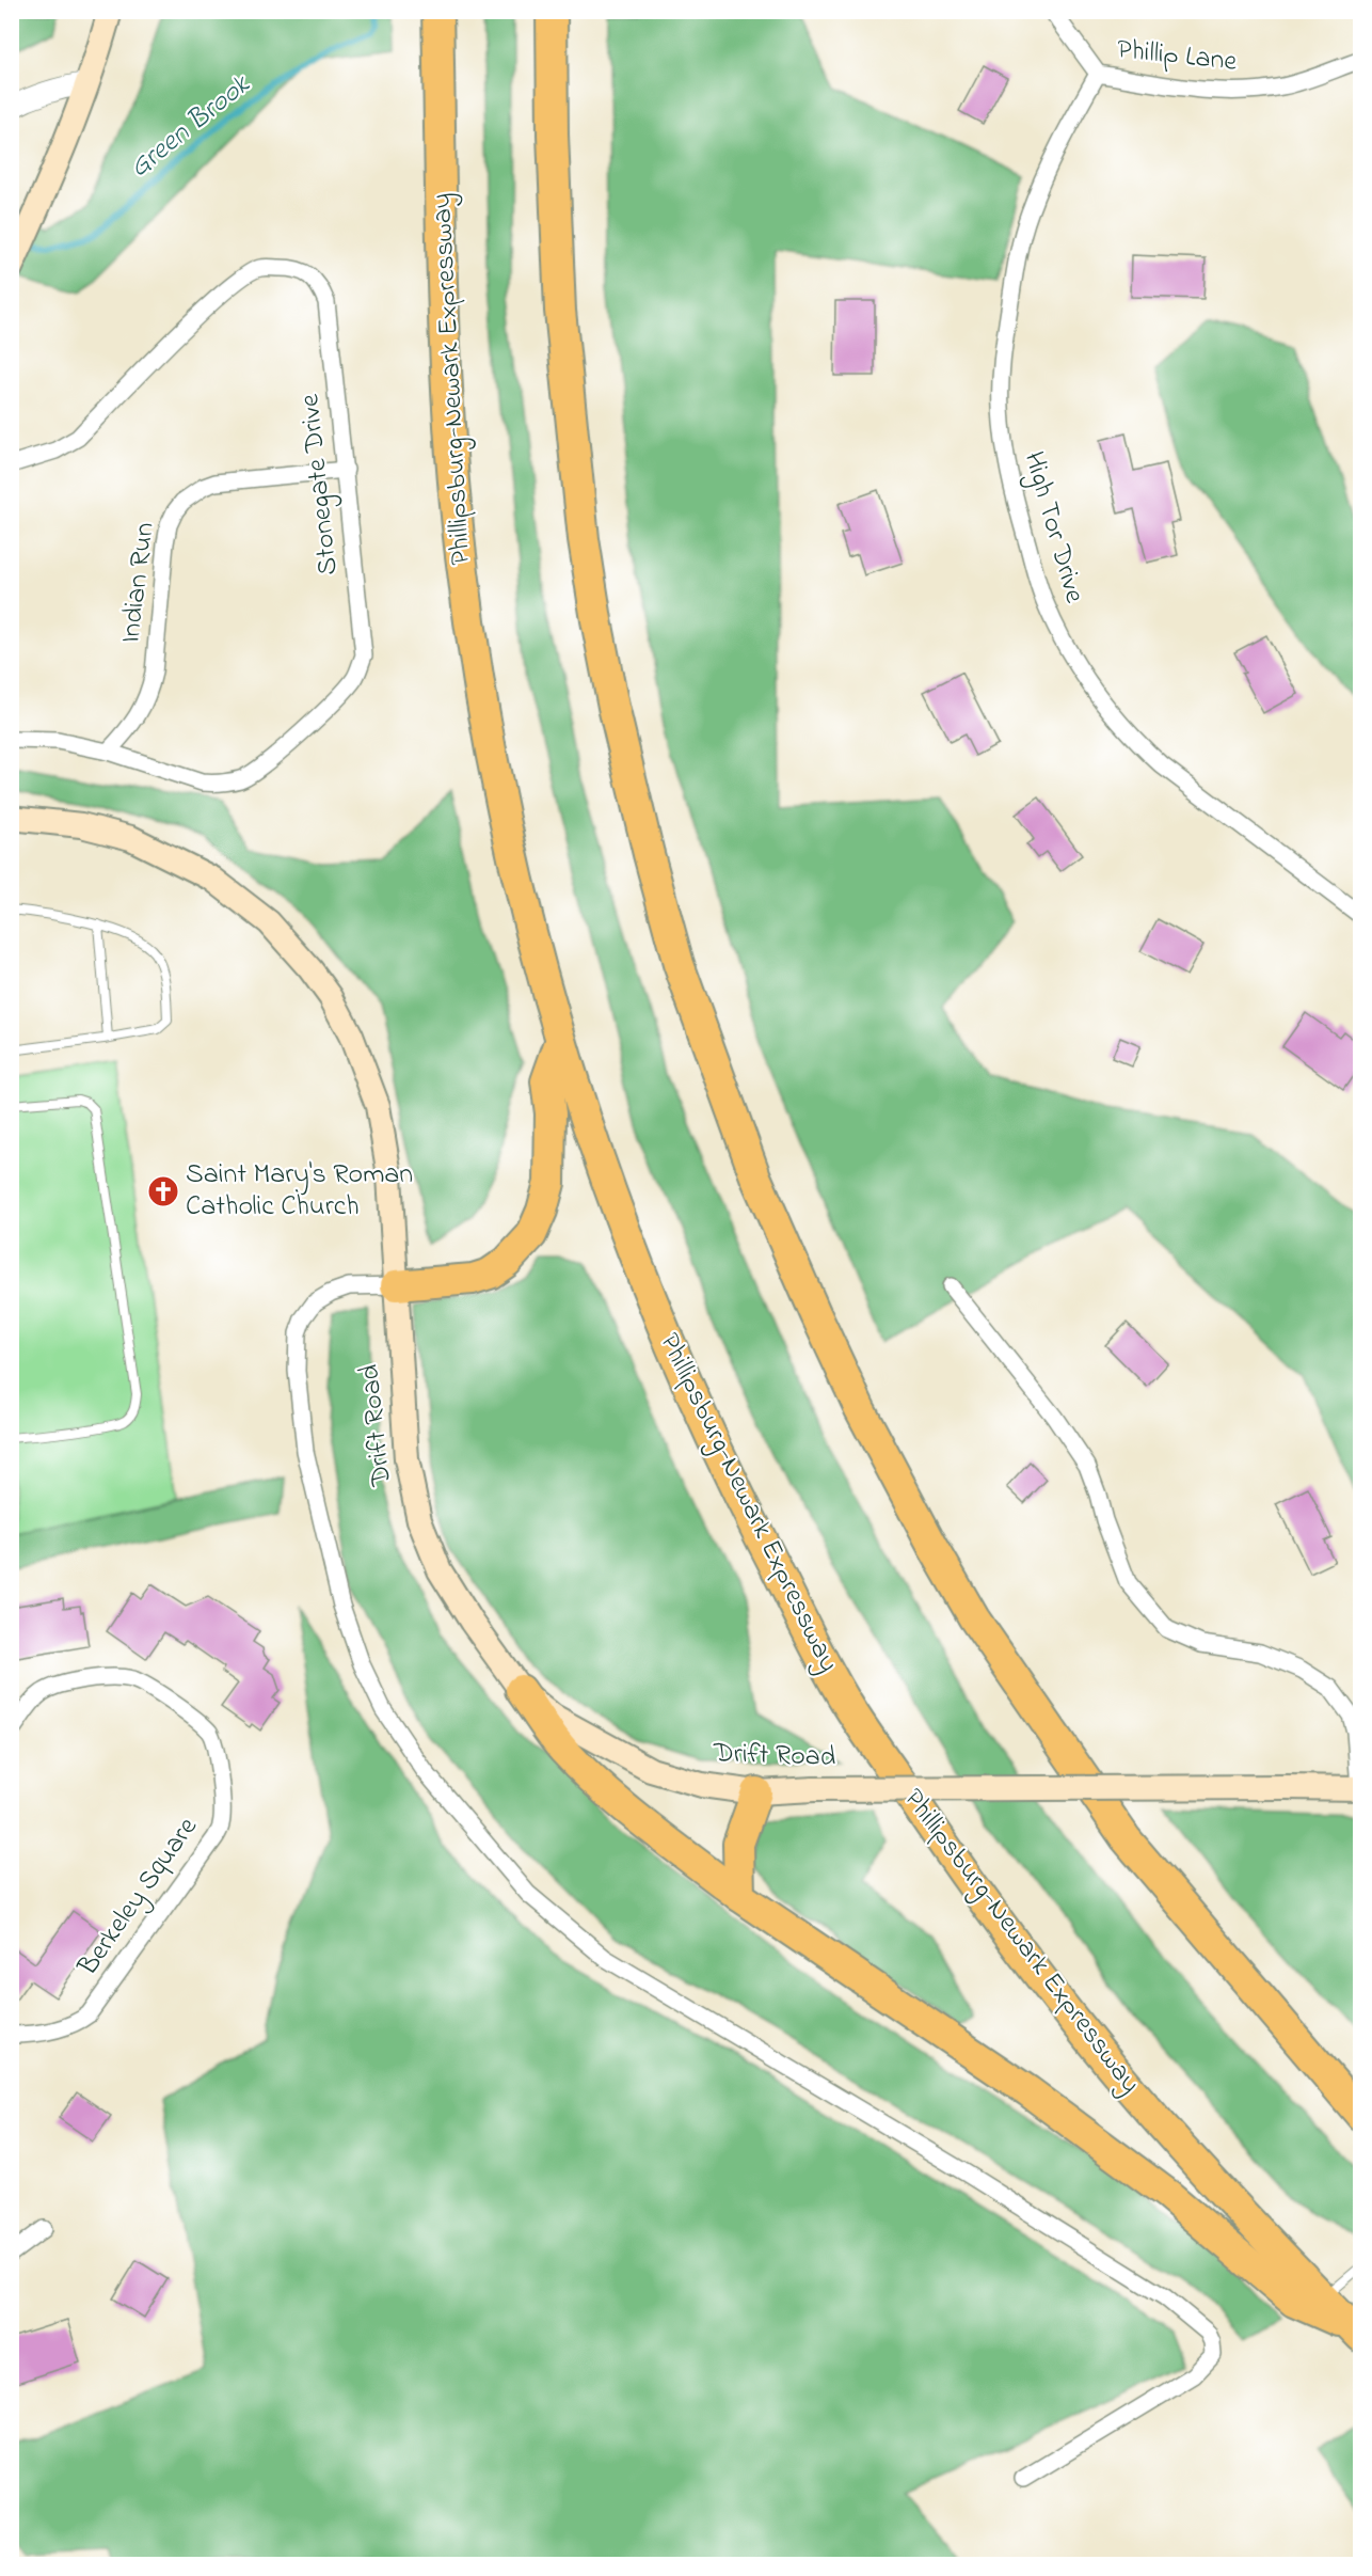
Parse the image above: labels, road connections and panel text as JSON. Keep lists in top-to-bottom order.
{
  "streets": {
    "highway": ["Phillipsburg-Newark Expressway"],
    "main road": ["Drift Road"],
    "street": [
      "Phillip Lane",
      "Stonegate Drive",
      "High Tor Drive",
      "Indian Run",
      "Berkeley Square"
    ]
  },
  "crossings": [
    ["Phillip Lane", "High Tor Drive"],
    ["Stonegate Drive", "Indian Run"]
  ],
  "water": ["Green Brook"],
  "places": {
    "church": ["Saint Mary's Roman Catholic Church"]
  }
}
